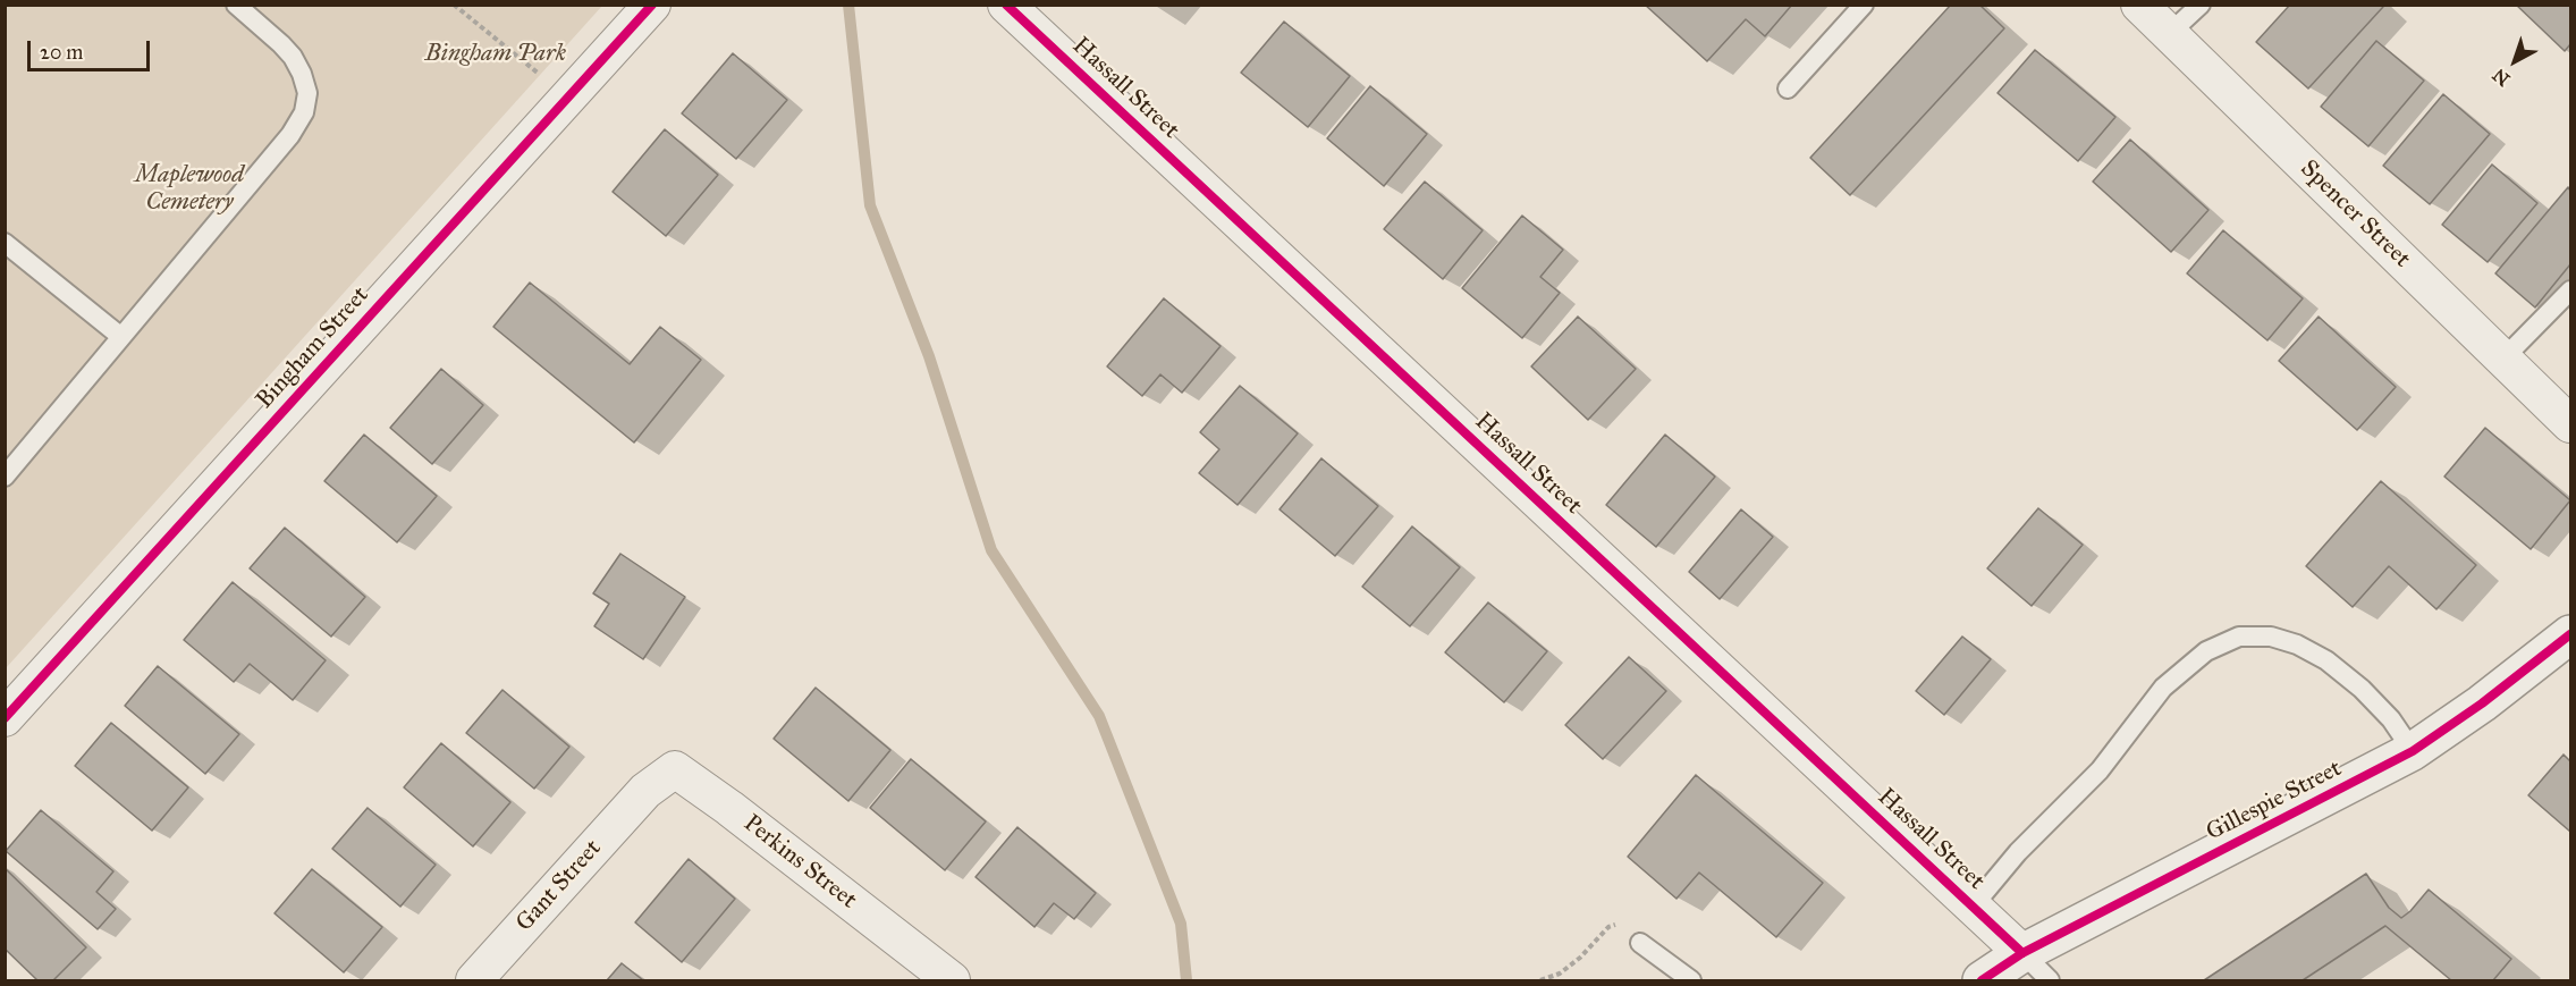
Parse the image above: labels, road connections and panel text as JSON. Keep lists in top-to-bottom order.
{
  "streets": {
    "street": [
      "Hassall Street",
      "Spencer Street",
      "Bingham Street",
      "Gillespie Street",
      "Perkins Street",
      "Gant Street"
    ]
  },
  "crossings": [
    ["Hassall Street", "Gillespie Street"],
    ["Perkins Street", "Gant Street"]
  ],
  "parks": ["Bingham Park", "Maplewood Cemetery"],
  "scale_bar": "20 m",
  "north": "bottom left"
}
